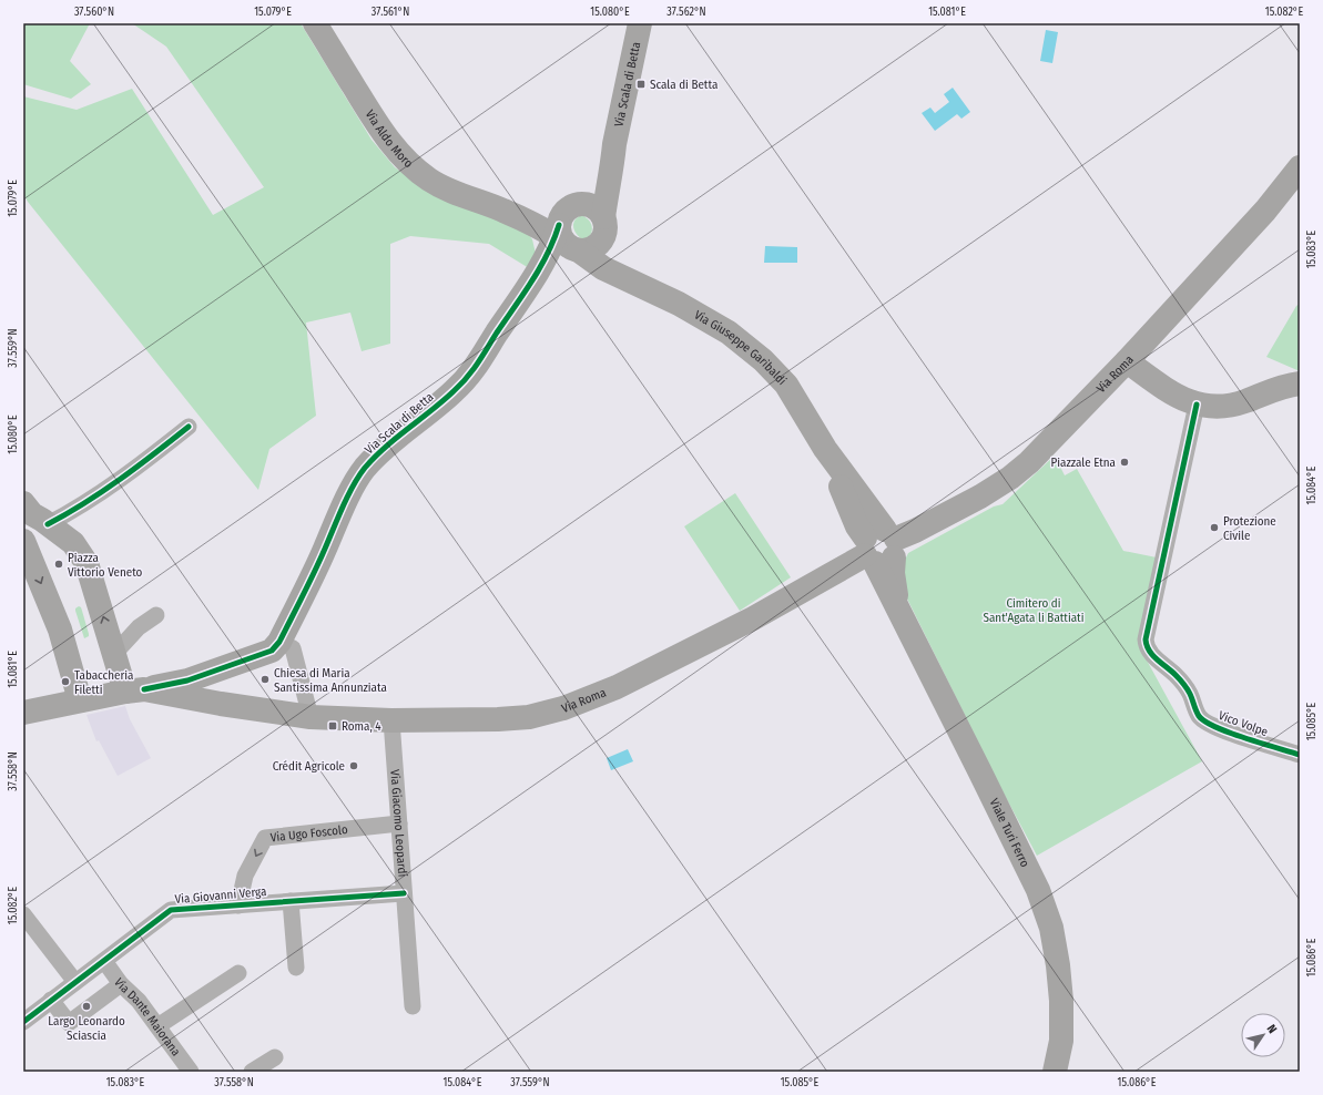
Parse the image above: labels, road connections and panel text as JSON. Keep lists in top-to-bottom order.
{
  "streets": {
    "main road": [
      "Via Scala di Betta",
      "Via Aldo Moro",
      "Via Giuseppe Garibaldi",
      "Via Roma",
      "Viale Turi Ferro"
    ],
    "street": [
      "Vico Volpe",
      "Via Giacomo Leopardi",
      "Via Ugo Foscolo",
      "Via Giovanni Verga",
      "Via Dante Maiorana"
    ]
  },
  "crossings": [
    ["Via Scala di Betta", "Via Giuseppe Garibaldi"],
    ["Via Giuseppe Garibaldi", "Via Roma"],
    ["Via Giuseppe Garibaldi", "Viale Turi Ferro"],
    ["Via Roma", "Via Giacomo Leopardi"],
    ["Via Roma", "Viale Turi Ferro"],
    ["Via Giacomo Leopardi", "Via Ugo Foscolo"],
    ["Via Giacomo Leopardi", "Via Giovanni Verga"],
    ["Via Ugo Foscolo", "Via Giovanni Verga"],
    ["Via Giovanni Verga", "Via Dante Maiorana"]
  ],
  "one_way": ["Via Ugo Foscolo"],
  "parks": ["Cimitero di Sant'Agata li Battiati"],
  "places": {
    "transit": ["Scala di Betta", "Roma, 4"],
    "other": [
      "Piazzale Etna",
      "Protezione Civile",
      "Piazza Vittorio Veneto",
      "Chiesa di Maria Santissima Annunziata",
      "Tabaccheria Filetti",
      "Crédit Agricole",
      "Largo Leonardo Sciascia"
    ]
  },
  "north": "top right",
  "coordinates": [
    "37.560°N",
    "15.079°E",
    "37.561°N",
    "15.080°E",
    "37.562°N",
    "15.081°E",
    "15.082°E",
    "15.083°E",
    "37.559°N",
    "15.084°E",
    "15.085°E",
    "37.558°N",
    "15.086°E"
  ]
}
